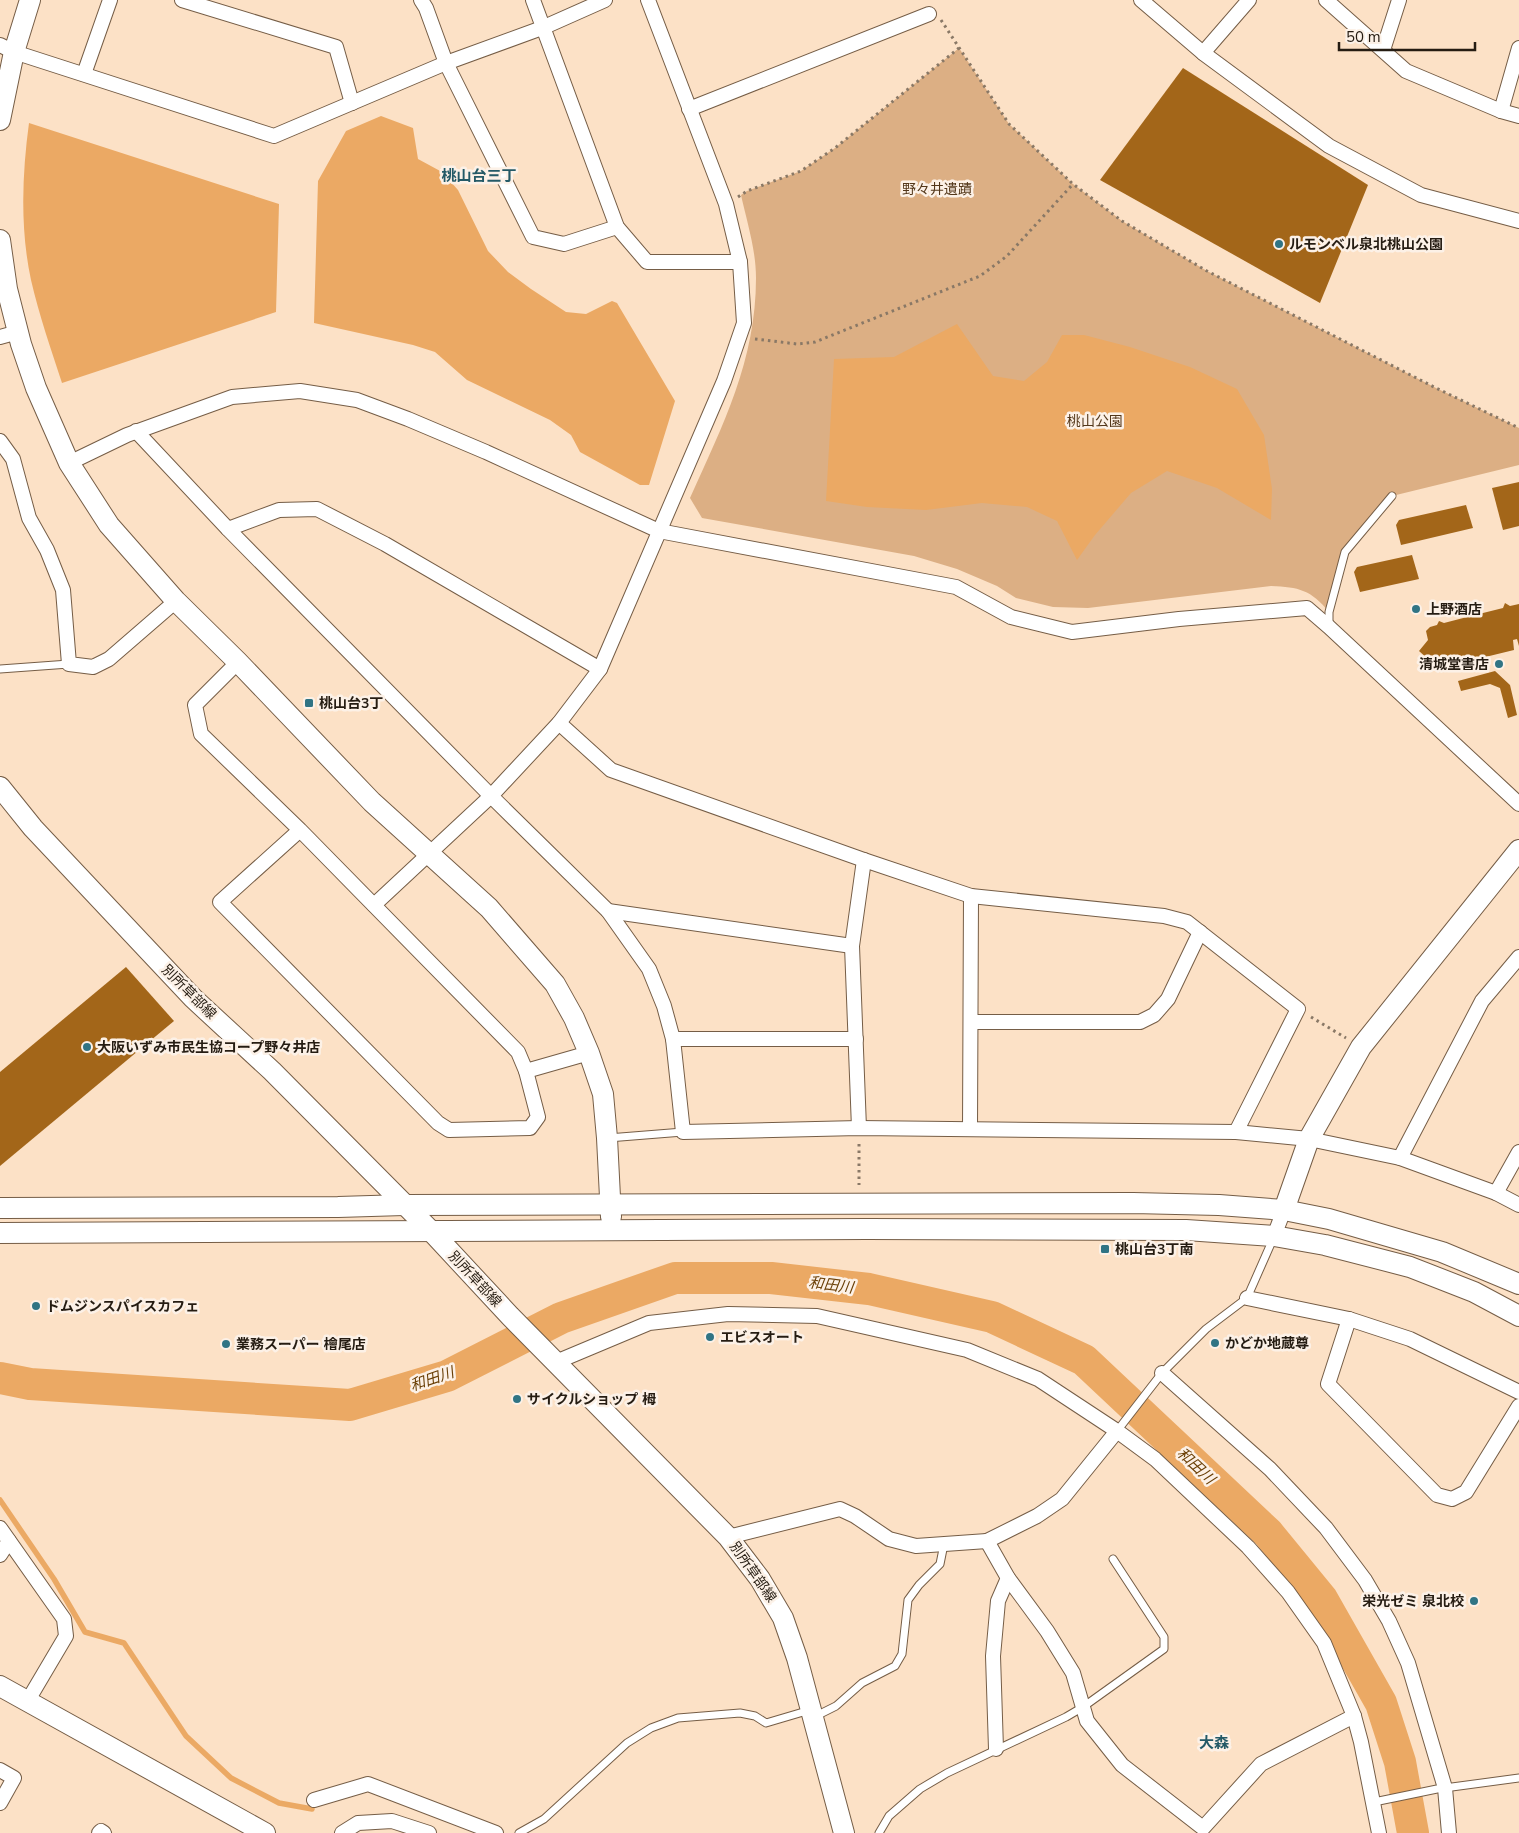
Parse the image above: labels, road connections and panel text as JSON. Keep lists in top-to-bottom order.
{
  "streets": {
    "street": ["別所草部線"]
  },
  "districts": ["桃山台三丁", "大森"],
  "water": ["和田川"],
  "parks": ["野々井遺蹟", "桃山公園"],
  "places": {
    "other": [
      "ルモンベル泉北桃山公園",
      "上野酒店",
      "清城堂書店",
      "大阪いずみ市民生協コープ野々井店",
      "ドムジンスパイスカフェ",
      "エビスオート",
      "かどか地蔵尊",
      "業務スーパー 檜尾店",
      "サイクルショップ 栂",
      "栄光ゼミ 泉北校"
    ],
    "transit": ["桃山台3丁", "桃山台3丁南"]
  },
  "scale_bar": "50 m"
}
